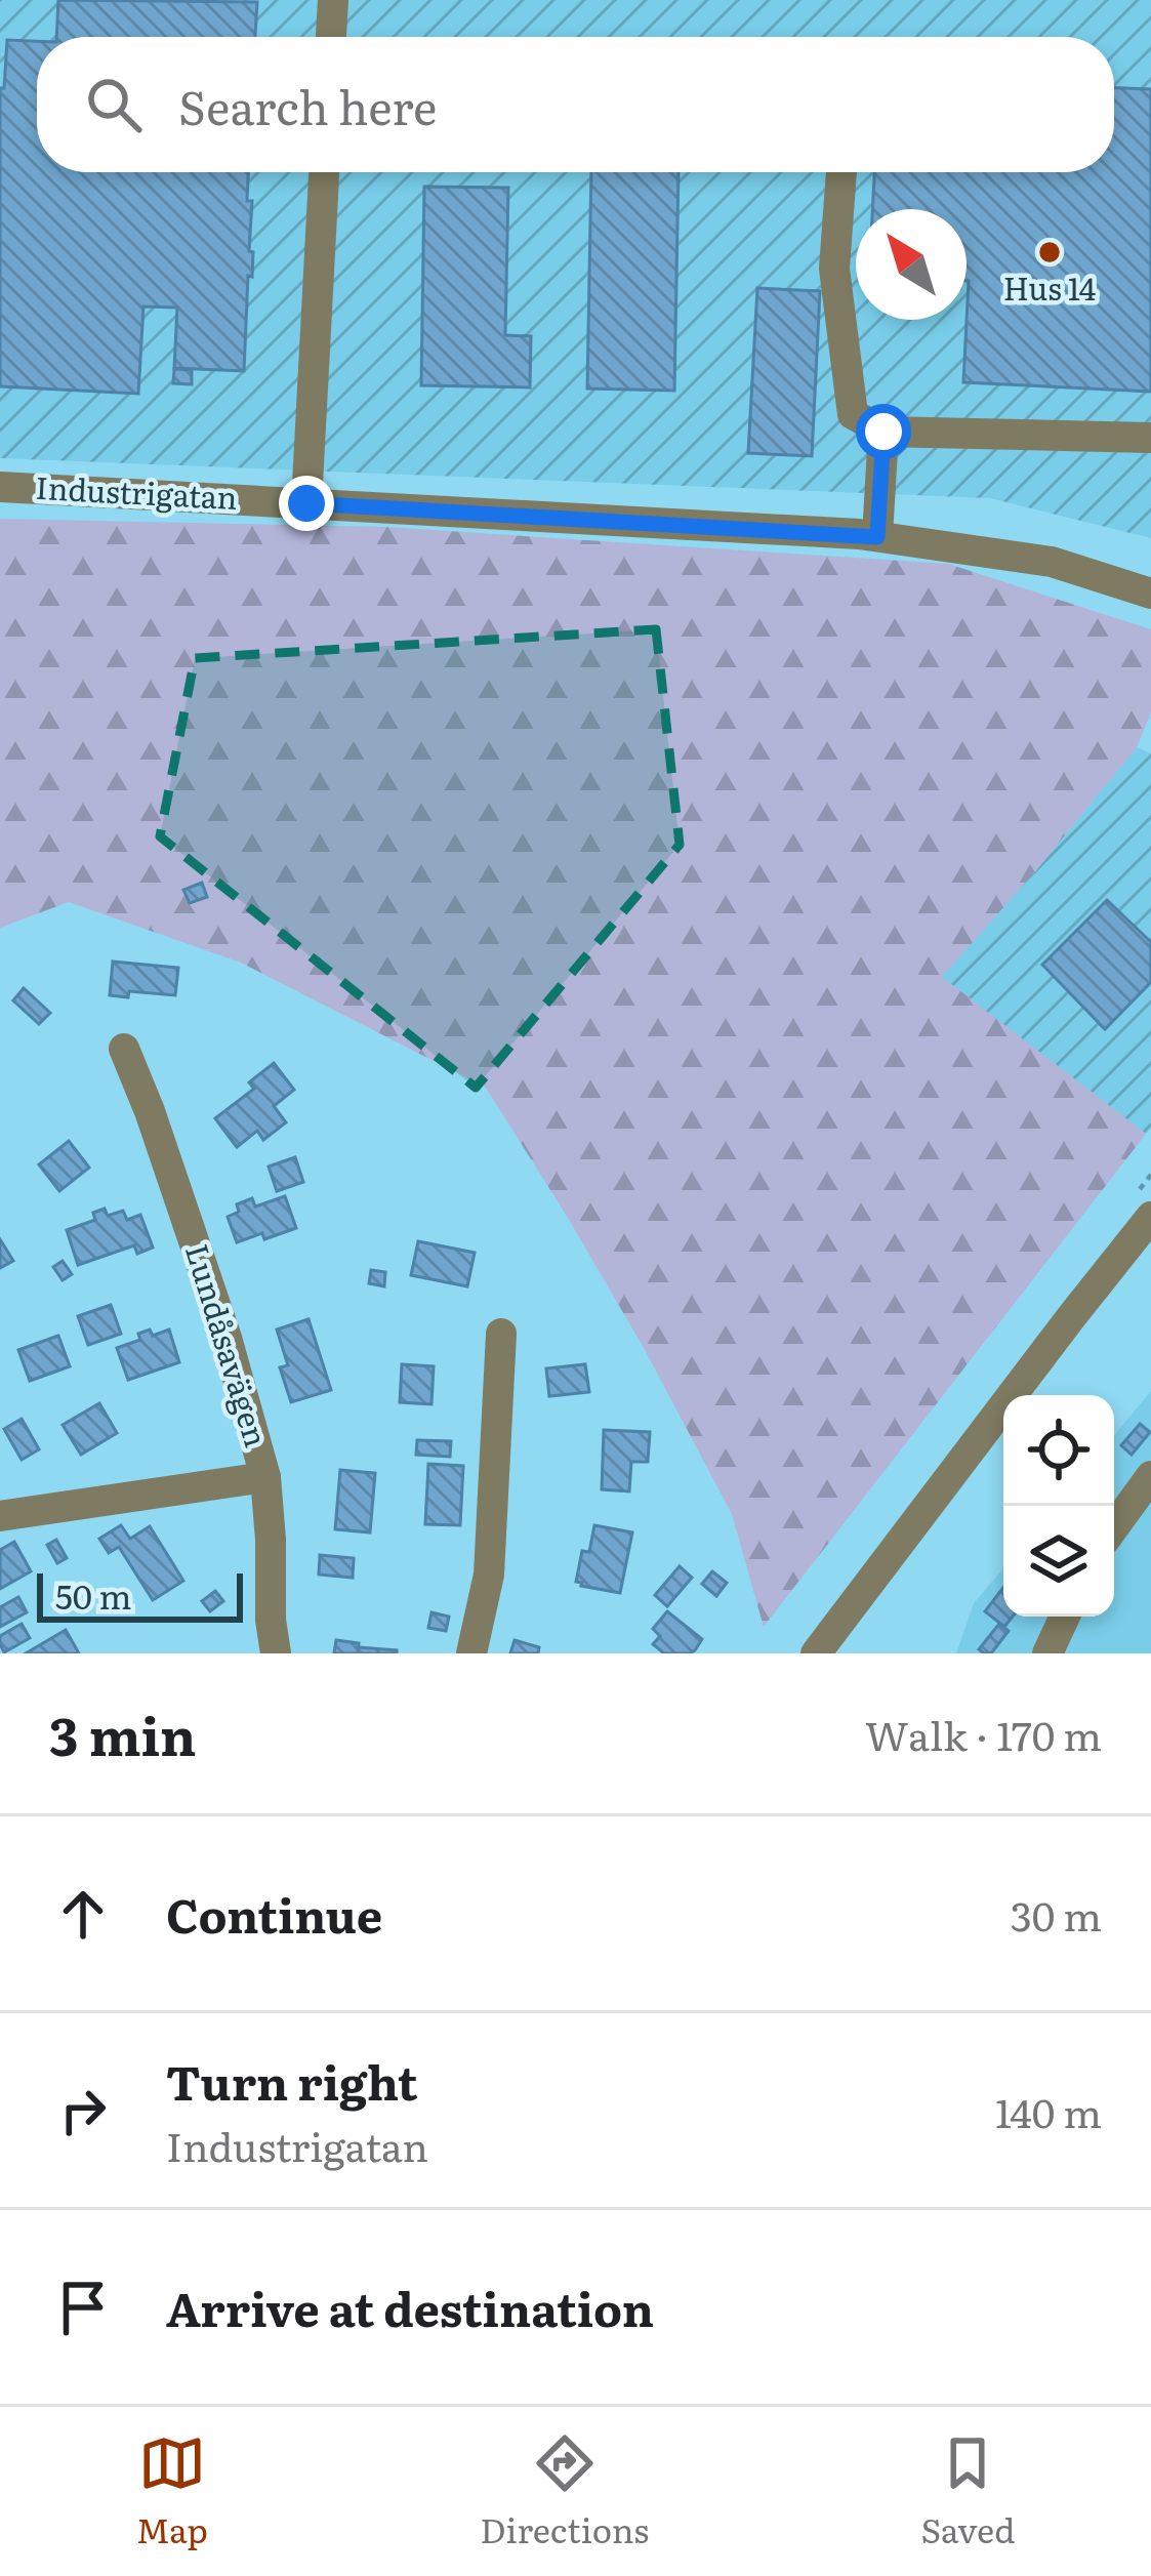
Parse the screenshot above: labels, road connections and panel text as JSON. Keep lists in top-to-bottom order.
{
  "streets": {
    "street": ["Industrigatan", "Lundåsavägen"]
  },
  "places": ["Hus 14"],
  "scale_bar": "50 m",
  "north": "top left",
  "page": {
    "search": "Search here",
    "scale": "50 m",
    "heading": ["3 min", "Walk · 170 m"],
    "list": [
      ["Continue", "30 m"],
      ["Turn right", "Industrigatan", "140 m"],
      "Arrive at destination"
    ],
    "nav": ["Map", "Directions", "Saved"]
  }
}
